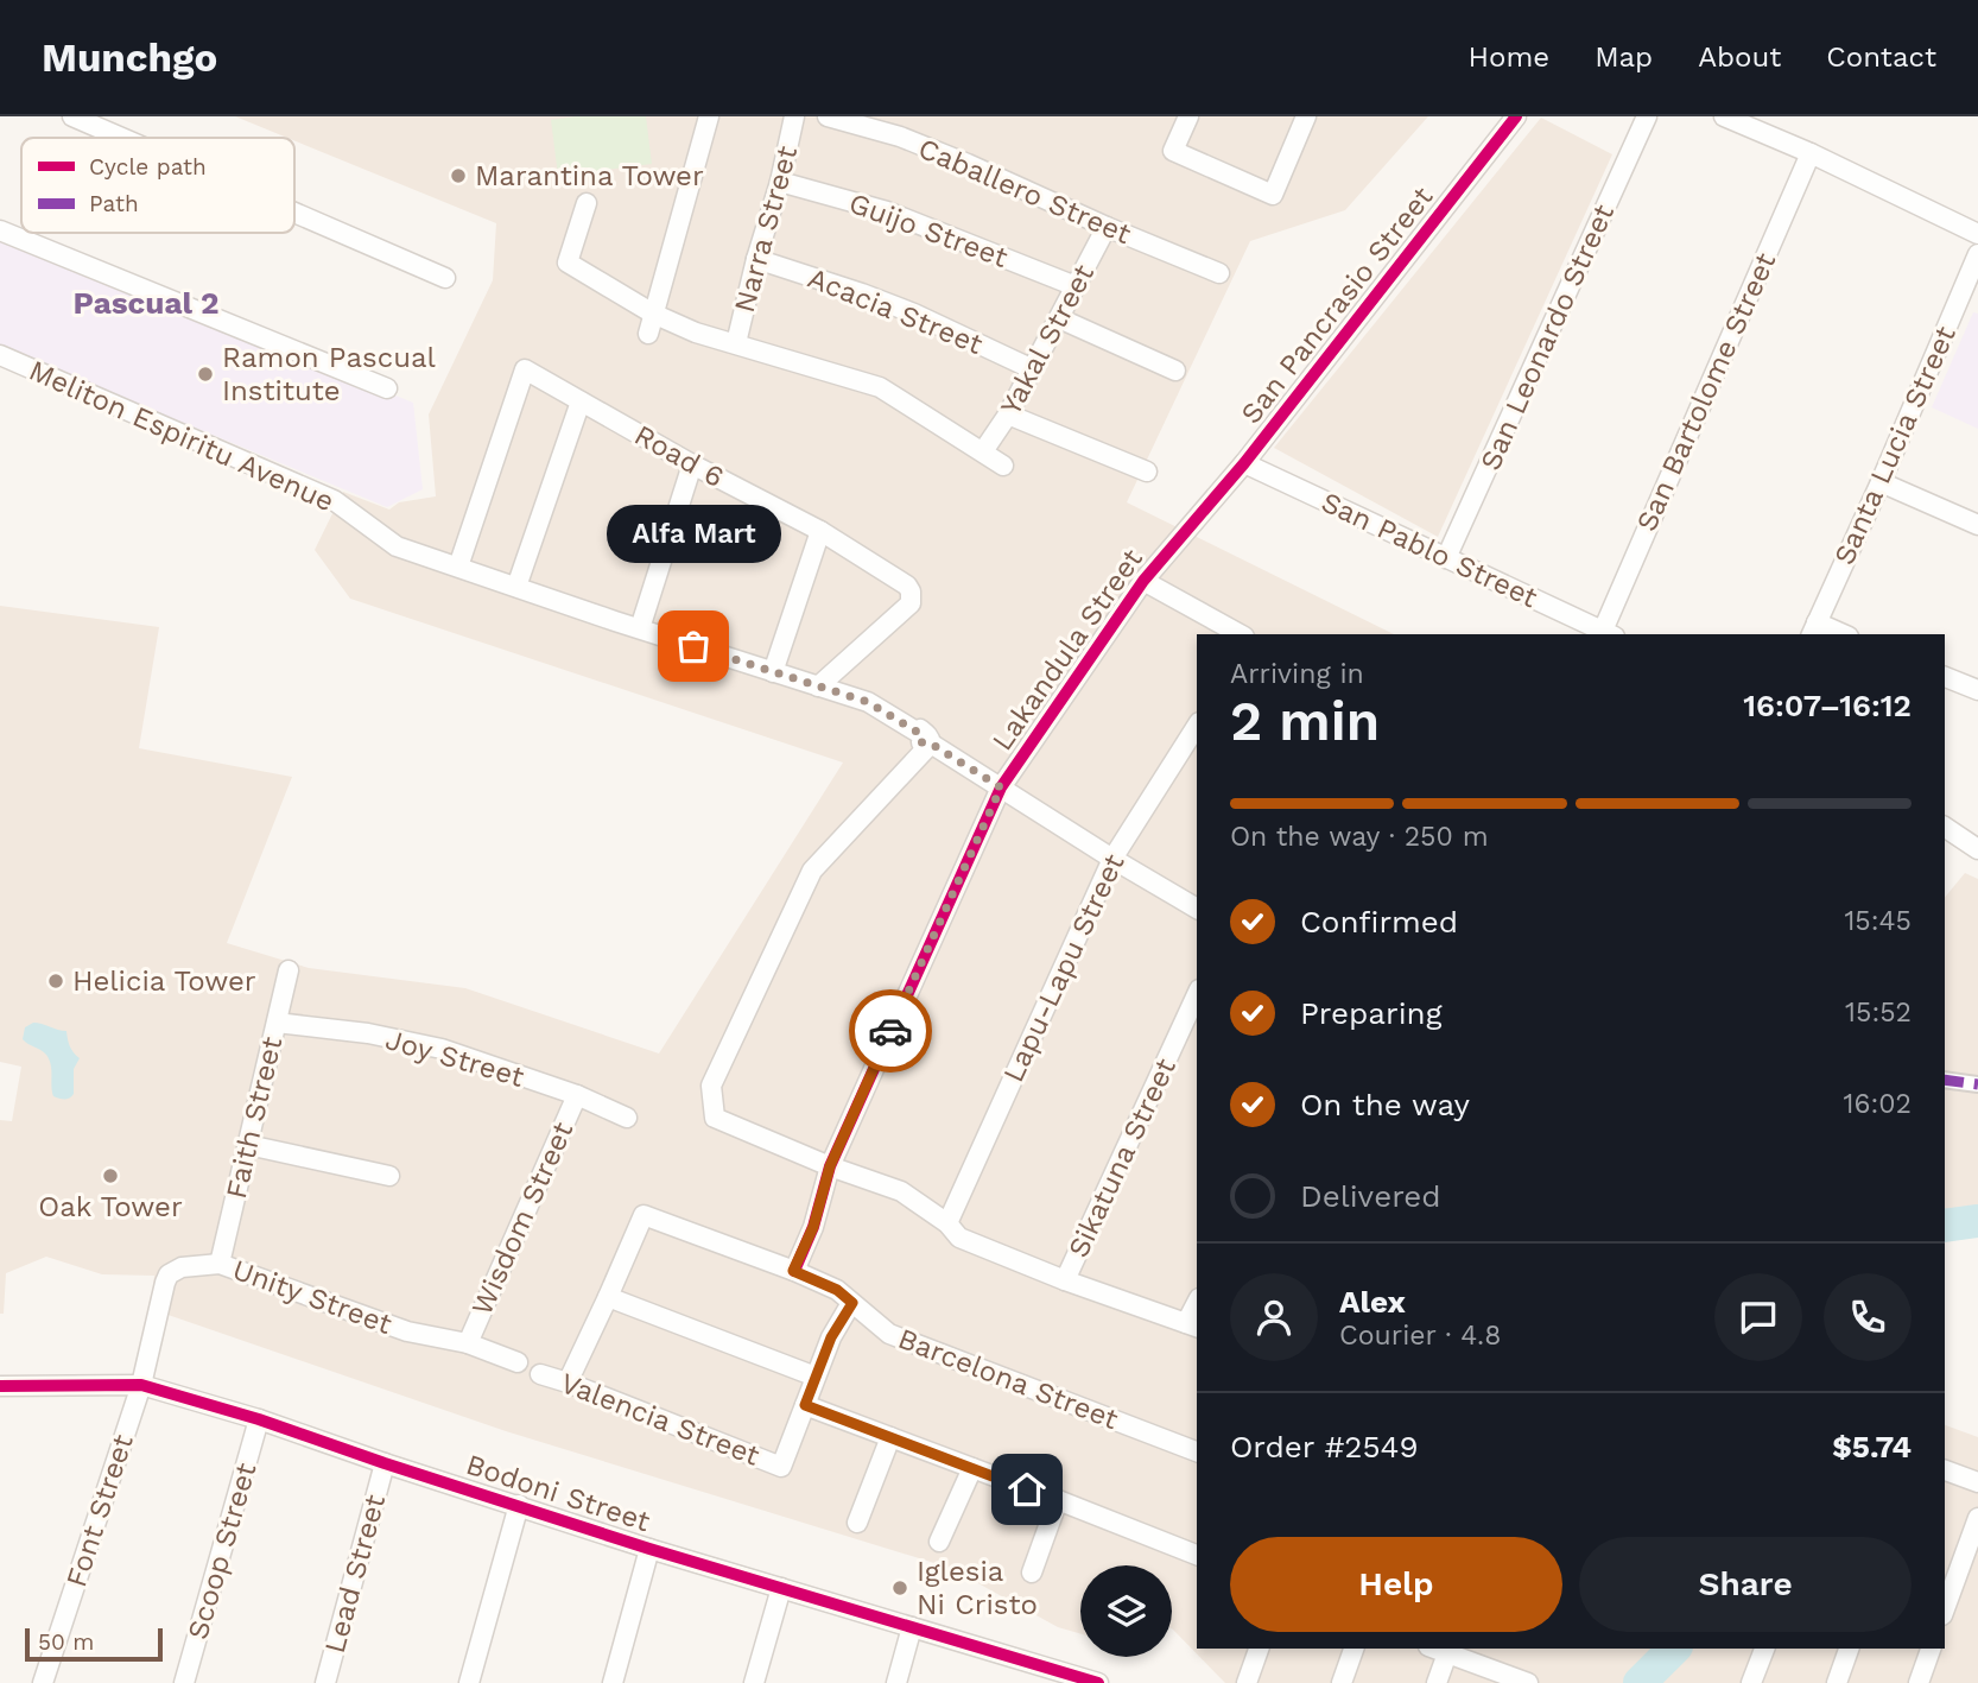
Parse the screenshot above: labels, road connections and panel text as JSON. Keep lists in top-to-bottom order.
{
  "streets": {
    "street": [
      "Caballero Street",
      "Narra Street",
      "Guijo Street",
      "San Pancrasio Street",
      "Acacia Street",
      "San Leonardo Street",
      "Yakal Street",
      "San Bartolome Street",
      "Meliton Espiritu Avenue",
      "Santa Lucia Street",
      "Road 6",
      "San Pablo Street",
      "Lakandula Street",
      "Lapu-Lapu Street",
      "Joy Street",
      "Faith Street",
      "Sikatuna Street",
      "Wisdom Street",
      "Unity Street",
      "Barcelona Street",
      "Valencia Street",
      "Bodoni Street",
      "Font Street",
      "Scoop Street",
      "Lead Street"
    ]
  },
  "crossings": [
    ["Caballero Street", "Yakal Street"],
    ["Narra Street", "Guijo Street"],
    ["Narra Street", "Acacia Street"],
    ["Guijo Street", "Yakal Street"],
    ["San Pancrasio Street", "San Pablo Street"],
    ["San Pancrasio Street", "Lakandula Street"],
    ["Acacia Street", "Yakal Street"],
    ["San Leonardo Street", "San Pablo Street"],
    ["San Bartolome Street", "San Pablo Street"],
    ["Meliton Espiritu Avenue", "Road 6"],
    ["Meliton Espiritu Avenue", "Lakandula Street"],
    ["Meliton Espiritu Avenue", "Lapu-Lapu Street"],
    ["Lakandula Street", "Barcelona Street"],
    ["Joy Street", "Faith Street"],
    ["Joy Street", "Wisdom Street"],
    ["Faith Street", "Unity Street"],
    ["Wisdom Street", "Unity Street"],
    ["Unity Street", "Bodoni Street"],
    ["Unity Street", "Font Street"],
    ["Bodoni Street", "Font Street"],
    ["Bodoni Street", "Scoop Street"],
    ["Bodoni Street", "Lead Street"]
  ],
  "districts": ["Pascual 2"],
  "places": [
    "Marantina Tower",
    "Ramon Pascual Institute",
    "Alfa Mart",
    "Helicia Tower",
    "Oak Tower",
    "Iglesia Ni Cristo"
  ],
  "legend": ["Cycle path", "Path"],
  "scale_bar": "50 m",
  "page": {
    "header": "Munchgo",
    "nav": [
      "Home",
      "Map",
      "About",
      "Contact"
    ],
    "bubble": "Alfa Mart",
    "heading": ["2 min", "Arriving in", "16:07–16:12"],
    "panel": [
      "Alex",
      "Courier · 4.8",
      "Order #2549",
      "$5.74"
    ],
    "bar": "On the way · 250 m",
    "list": [
      ["Confirmed", "15:45"],
      ["Preparing", "15:52"],
      ["On the way", "16:02"],
      "Delivered"
    ],
    "buttons": ["Help", "Share"],
    "scale": "50 m"
  }
}
